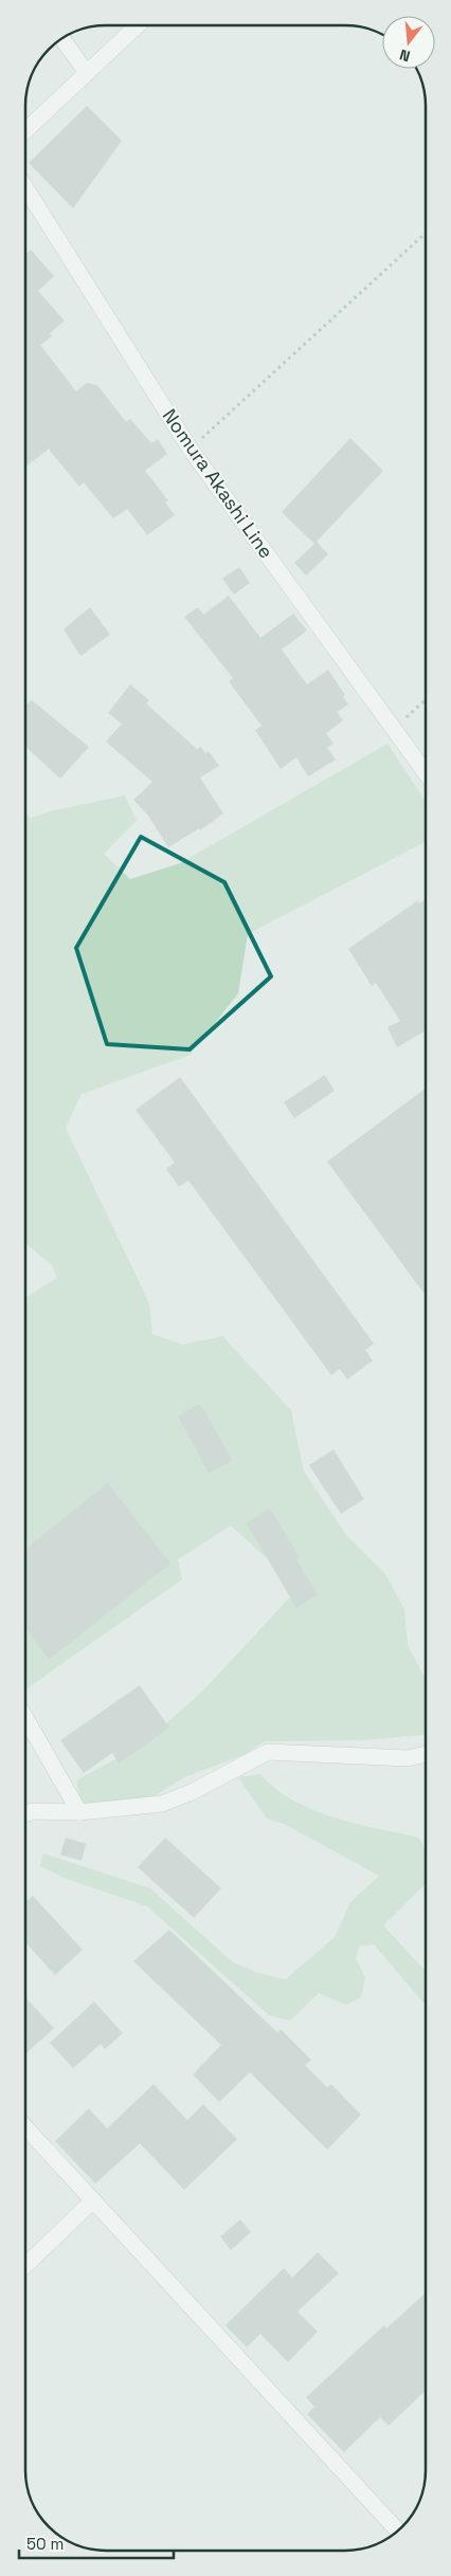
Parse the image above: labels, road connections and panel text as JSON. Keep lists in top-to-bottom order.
{
  "streets": {
    "street": ["Nomura Akashi Line"]
  },
  "scale_bar": "50 m",
  "north": "bottom"
}
